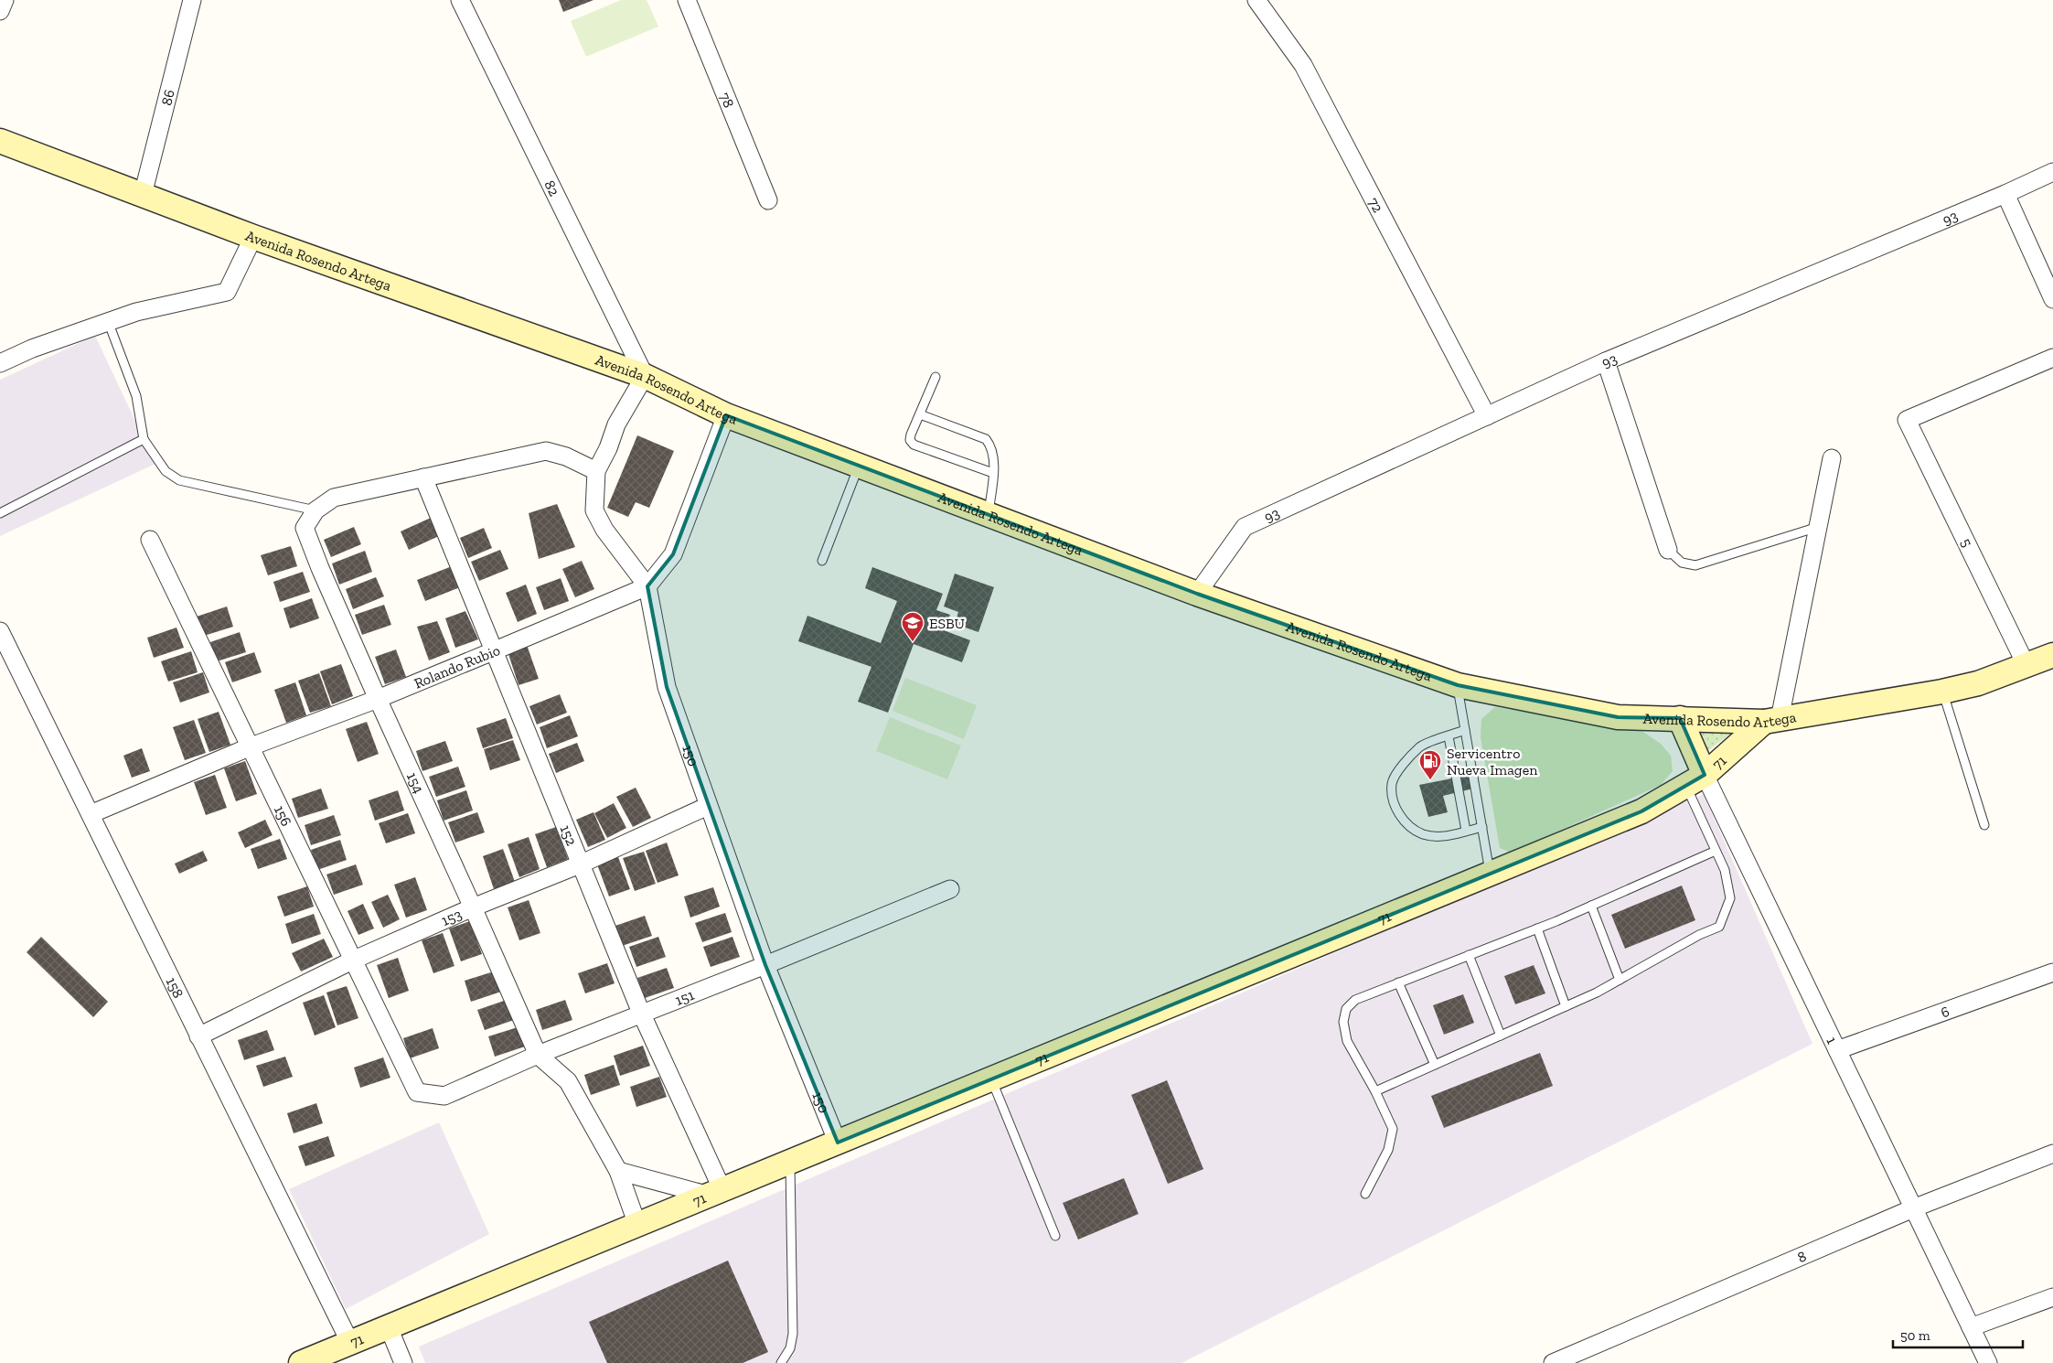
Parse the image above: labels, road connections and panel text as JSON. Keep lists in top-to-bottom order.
{
  "streets": {
    "main road": ["Avenida Rosendo Artega", "71", "1"],
    "street": [
      "86",
      "78",
      "82",
      "72",
      "93",
      "5",
      "Rolando Rubio",
      "150",
      "154",
      "156",
      "152",
      "153",
      "158",
      "151",
      "6",
      "8"
    ]
  },
  "crossings": [
    ["86", "Avenida Rosendo Artega"],
    ["82", "Avenida Rosendo Artega"],
    ["82", "150"],
    ["72", "93"],
    ["93", "Avenida Rosendo Artega"],
    ["Avenida Rosendo Artega", "5"],
    ["Avenida Rosendo Artega", "Rolando Rubio"],
    ["Avenida Rosendo Artega", "150"],
    ["Avenida Rosendo Artega", "71"],
    ["Avenida Rosendo Artega", "1"],
    ["Rolando Rubio", "150"],
    ["Rolando Rubio", "154"],
    ["Rolando Rubio", "156"],
    ["Rolando Rubio", "152"],
    ["Rolando Rubio", "158"],
    ["150", "71"],
    ["150", "153"],
    ["150", "151"],
    ["71", "152"],
    ["71", "158"],
    ["71", "1"],
    ["154", "153"],
    ["154", "151"],
    ["156", "153"],
    ["156", "151"],
    ["152", "153"],
    ["152", "151"],
    ["153", "158"],
    ["6", "1"],
    ["1", "8"]
  ],
  "places": {
    "school or university": ["ESBU"],
    "fuel station": ["Servicentro Nueva Imagen"]
  },
  "scale_bar": "50 m"
}
